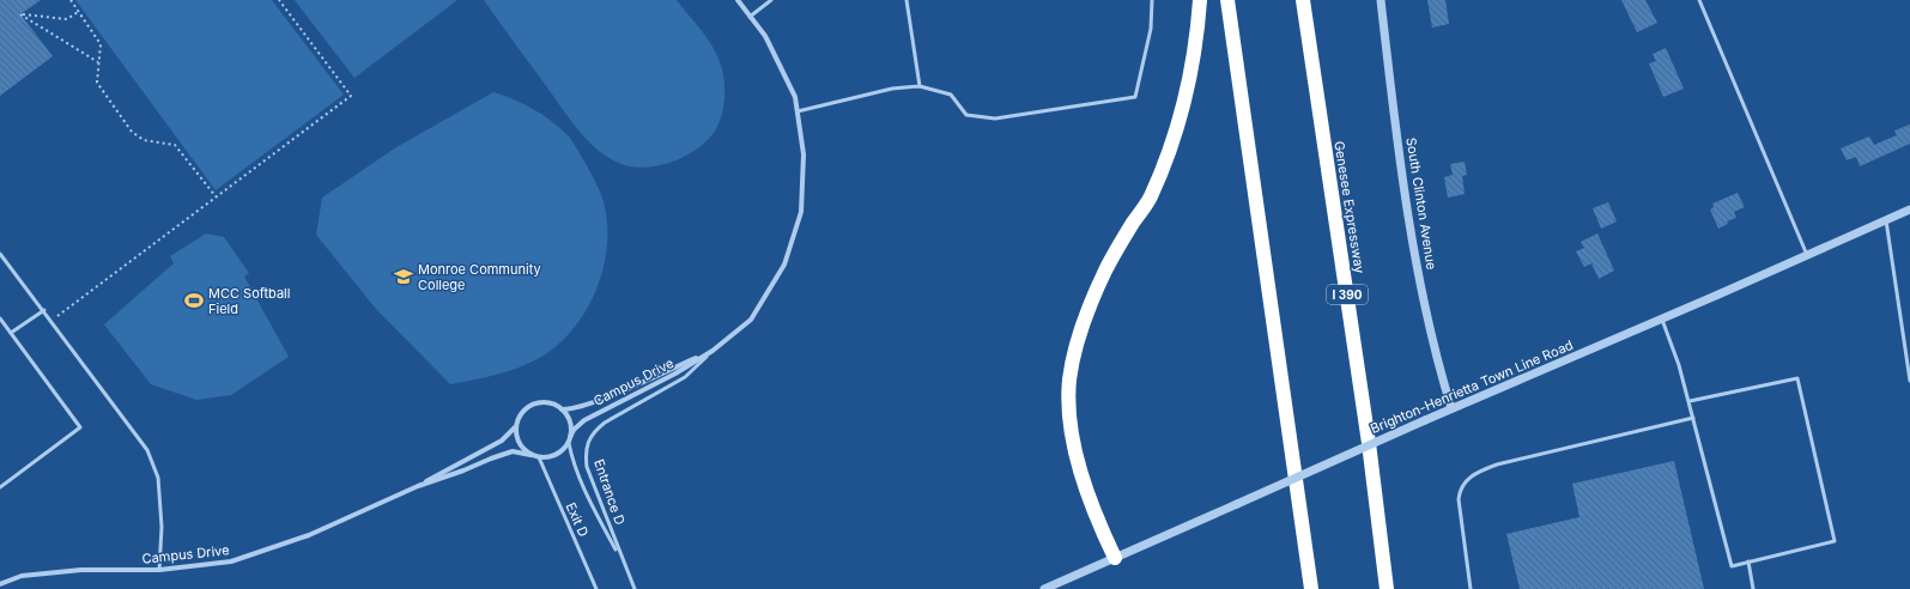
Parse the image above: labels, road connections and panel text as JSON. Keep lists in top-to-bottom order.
{
  "streets": {
    "highway": ["Genesee Expressway", "I 390"],
    "street": ["South Clinton Avenue", "Campus Drive", "Brighton-Henrietta Town Line Road"],
    "lane": ["Entrance D", "Exit D"]
  },
  "crossings": [
    ["South Clinton Avenue", "Brighton-Henrietta Town Line Road"],
    ["Campus Drive", "Entrance D"],
    ["Campus Drive", "Exit D"],
    ["Entrance D", "Exit D"]
  ],
  "places": {
    "school or university": ["Monroe Community College"],
    "sports": ["MCC Softball Field"]
  }
}
